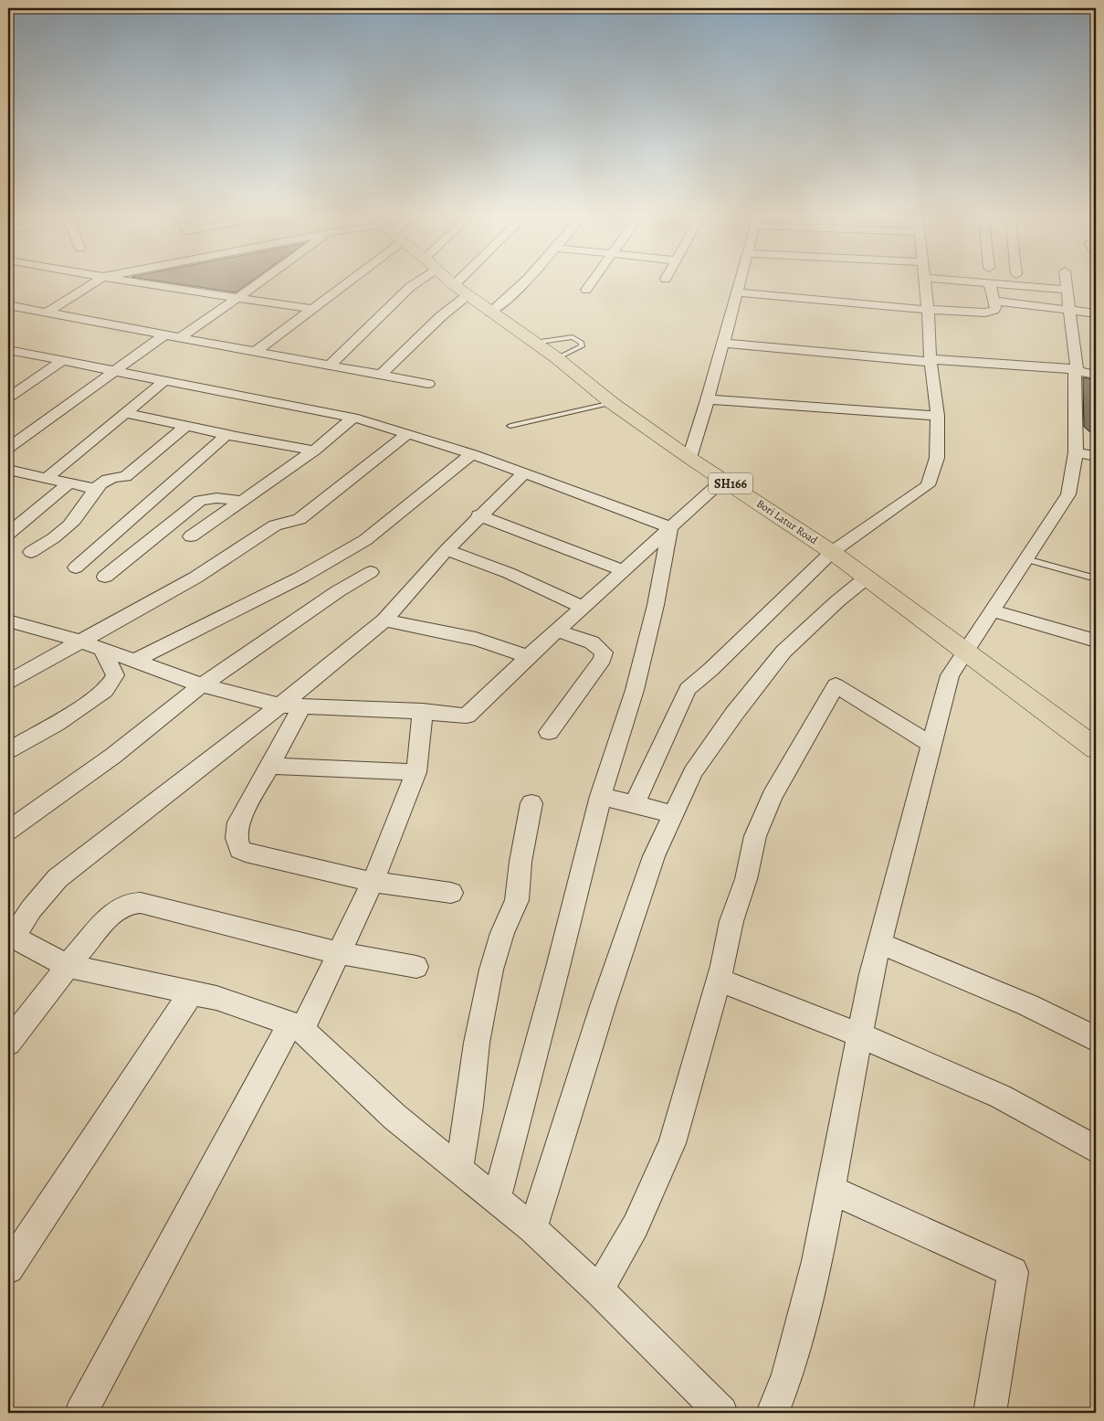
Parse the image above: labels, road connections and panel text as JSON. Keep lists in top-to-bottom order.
{
  "streets": {
    "main road": ["SH166", "Bori Latur Road"]
  }
}
